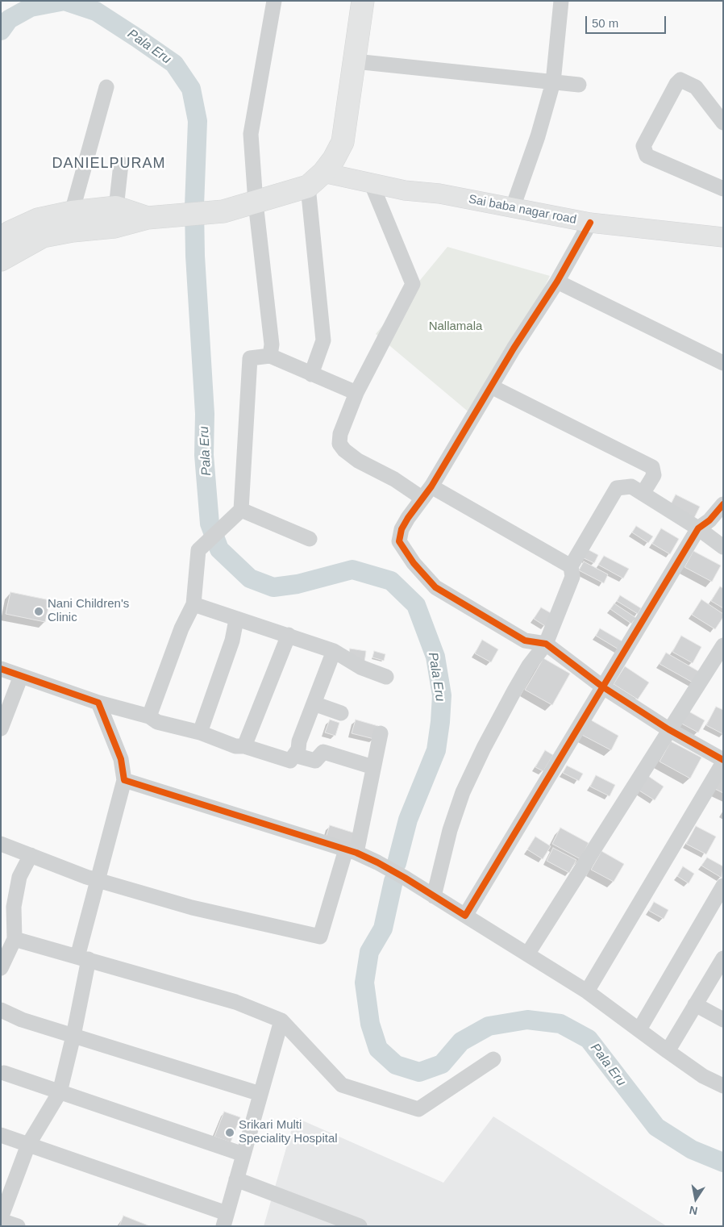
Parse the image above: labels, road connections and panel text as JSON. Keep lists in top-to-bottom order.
{
  "streets": {
    "main road": ["Sai baba nagar road"]
  },
  "districts": ["DANIELPURAM"],
  "water": ["Pala Eru"],
  "parks": ["Nallamala"],
  "places": ["Nani Children's Clinic", "Srikari Multi Speciality Hospital"],
  "scale_bar": "50 m",
  "north": "bottom"
}
